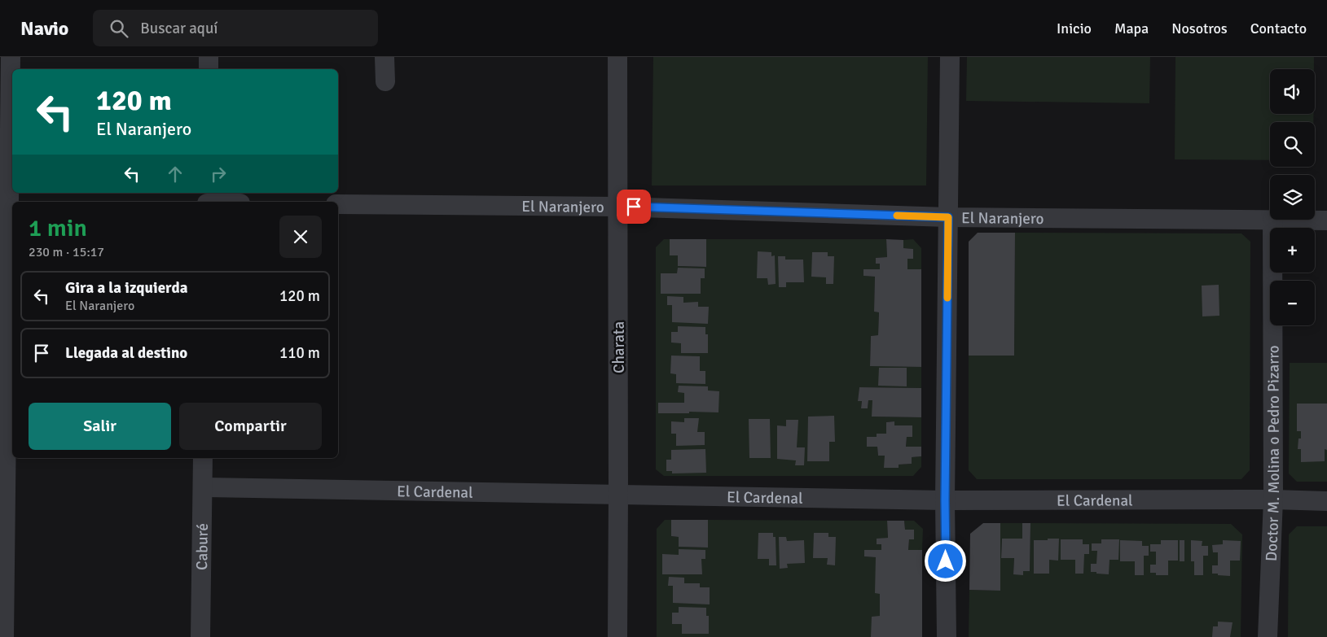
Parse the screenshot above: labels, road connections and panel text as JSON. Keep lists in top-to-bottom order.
{
  "streets": {
    "street": [
      "El Naranjero",
      "Charata",
      "Doctor M. Molina o Pedro Pizarro",
      "El Cardenal",
      "Caburé"
    ]
  },
  "crossings": [
    ["El Naranjero", "Charata"],
    ["El Naranjero", "Doctor M. Molina o Pedro Pizarro"],
    ["Charata", "El Cardenal"],
    ["Doctor M. Molina o Pedro Pizarro", "El Cardenal"],
    ["El Cardenal", "Caburé"]
  ],
  "page": {
    "header": "Navio",
    "search": "Buscar aquí",
    "nav": [
      "Inicio",
      "Mapa",
      "Nosotros",
      "Contacto"
    ],
    "map_buttons": ["+", "−"],
    "turn": ["120 m", "El Naranjero"],
    "heading": ["1 min", "230 m · 15:17"],
    "list": [
      {
        "name": "Gira a la izquierda",
        "note": "El Naranjero",
        "value": "120 m"
      },
      {
        "name": "Llegada al destino",
        "value": "110 m"
      }
    ],
    "buttons": ["Salir", "Compartir"]
  }
}
